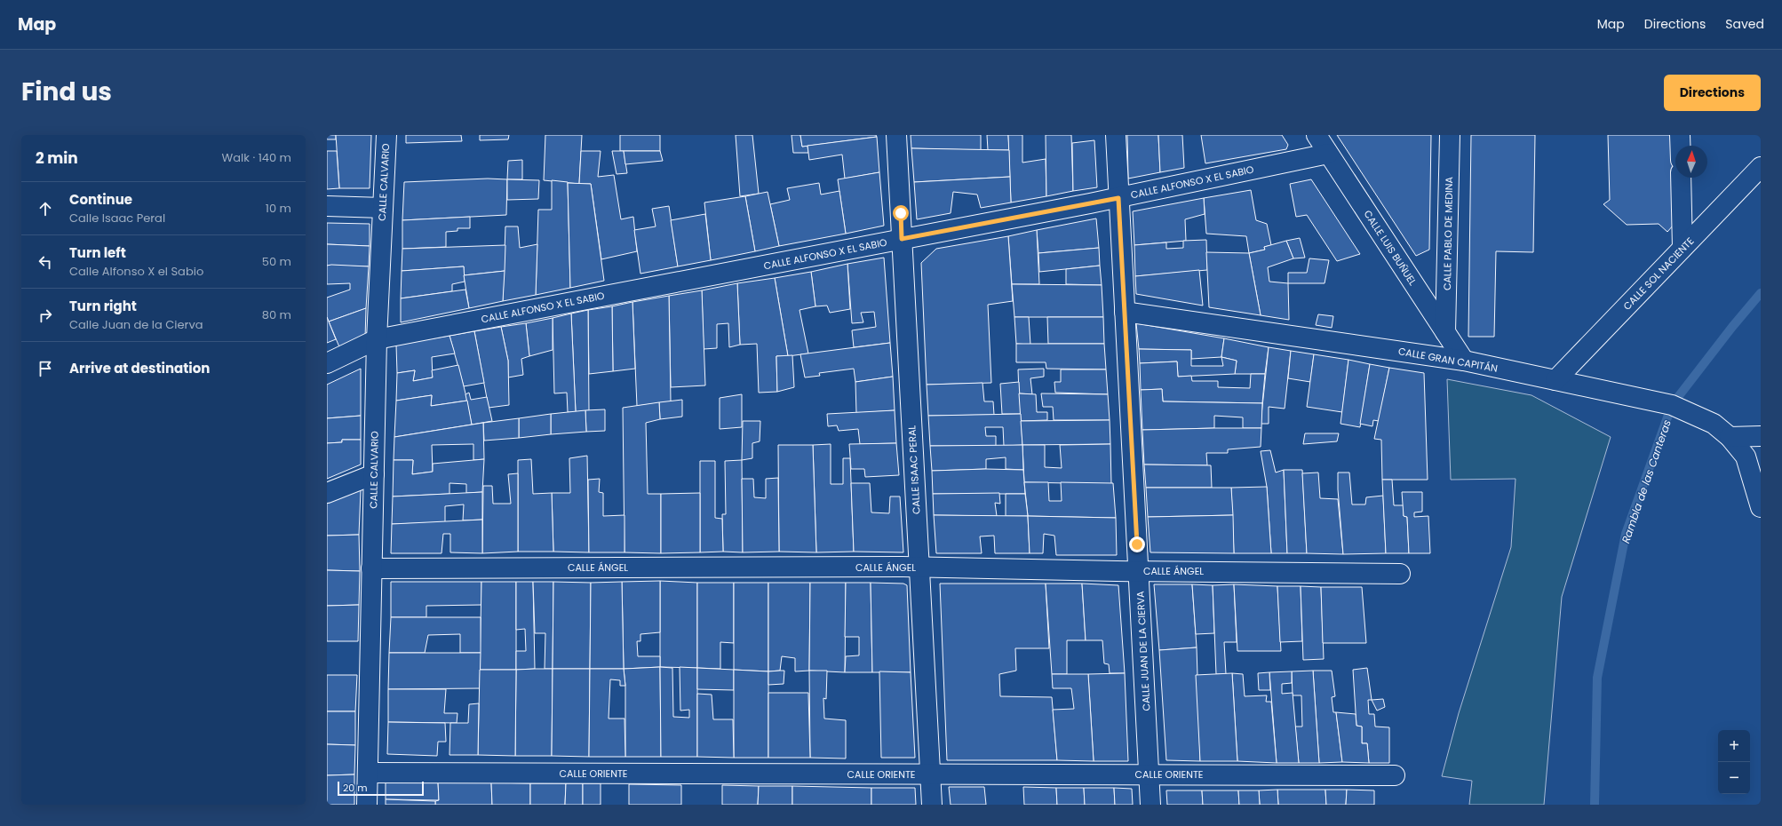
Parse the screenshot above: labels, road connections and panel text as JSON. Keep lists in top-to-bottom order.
{
  "streets": {
    "street": [
      "CALLE CALVARIO",
      "CALLE ALFONSO X EL SABIO",
      "CALLE PABLO DE MEDINA",
      "CALLE LUIS BUÑUEL",
      "CALLE SOL NACIENTE",
      "CALLE GRAN CAPITÁN",
      "CALLE ISAAC PERAL",
      "CALLE ÁNGEL",
      "CALLE JUAN DE LA CIERVA",
      "CALLE ORIENTE"
    ]
  },
  "crossings": [
    ["CALLE CALVARIO", "CALLE ALFONSO X EL SABIO"],
    ["CALLE CALVARIO", "CALLE ÁNGEL"],
    ["CALLE CALVARIO", "CALLE ORIENTE"],
    ["CALLE ALFONSO X EL SABIO", "CALLE LUIS BUÑUEL"],
    ["CALLE ALFONSO X EL SABIO", "CALLE ISAAC PERAL"],
    ["CALLE ALFONSO X EL SABIO", "CALLE JUAN DE LA CIERVA"],
    ["CALLE PABLO DE MEDINA", "CALLE LUIS BUÑUEL"],
    ["CALLE LUIS BUÑUEL", "CALLE GRAN CAPITÁN"],
    ["CALLE SOL NACIENTE", "CALLE GRAN CAPITÁN"],
    ["CALLE GRAN CAPITÁN", "CALLE JUAN DE LA CIERVA"],
    ["CALLE ISAAC PERAL", "CALLE ÁNGEL"],
    ["CALLE ISAAC PERAL", "CALLE ORIENTE"],
    ["CALLE ÁNGEL", "CALLE JUAN DE LA CIERVA"],
    ["CALLE JUAN DE LA CIERVA", "CALLE ORIENTE"]
  ],
  "water": ["Rambla de las Canteras"],
  "scale_bar": "20 m",
  "north": "top",
  "page": {
    "header": "Map",
    "nav": ["Map", "Directions", "Saved"],
    "title": "Find us",
    "buttons": "Directions",
    "heading": ["2 min", "Walk · 140 m"],
    "list": [
      ["Continue", "Calle Isaac Peral", "10 m"],
      ["Turn left", "Calle Alfonso X el Sabio", "50 m"],
      ["Turn right", "Calle Juan de la Cierva", "80 m"],
      "Arrive at destination"
    ],
    "map_buttons": ["+", "−"],
    "scale": "20 m"
  }
}
